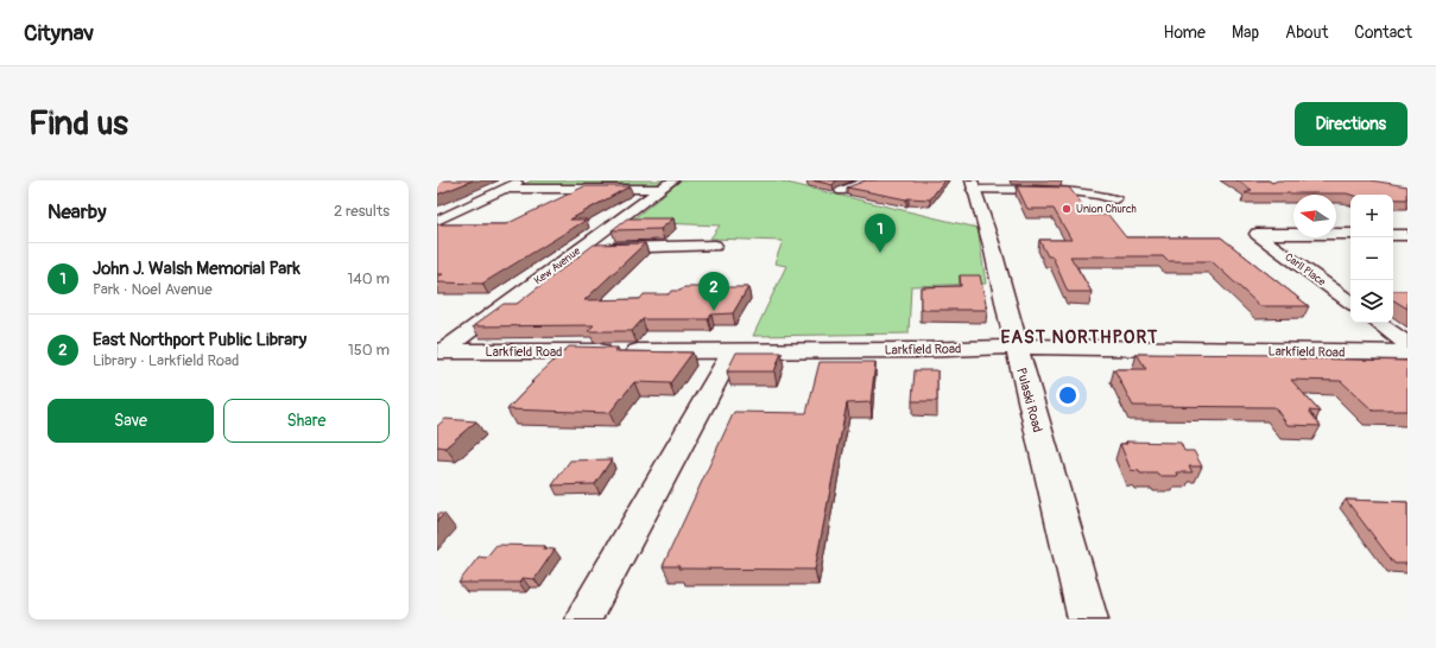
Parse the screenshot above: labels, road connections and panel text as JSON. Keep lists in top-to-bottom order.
{
  "streets": {
    "main road": ["Larkfield Road", "Pulaski Road"],
    "street": ["Kew Avenue", "Carll Place"]
  },
  "crossings": [
    ["Kew Avenue", "Larkfield Road"],
    ["Larkfield Road", "Pulaski Road"]
  ],
  "districts": ["EAST NORTHPORT"],
  "places": ["Union Church"],
  "north": "left",
  "page": {
    "header": "Citynav",
    "nav": [
      "Home",
      "Map",
      "About",
      "Contact"
    ],
    "buttons": [
      "Directions",
      ["Save", "Share"]
    ],
    "title": "Find us",
    "heading": ["Nearby", "2 results"],
    "map_buttons": ["+", "−"],
    "pins": ["1", "2"],
    "list": [
      {
        "mark": "1",
        "name": "John J. Walsh Memorial Park",
        "note": "Park · Noel Avenue",
        "value": "140 m"
      },
      {
        "mark": "2",
        "name": "East Northport Public Library",
        "note": "Library · Larkfield Road",
        "value": "150 m"
      }
    ]
  }
}
